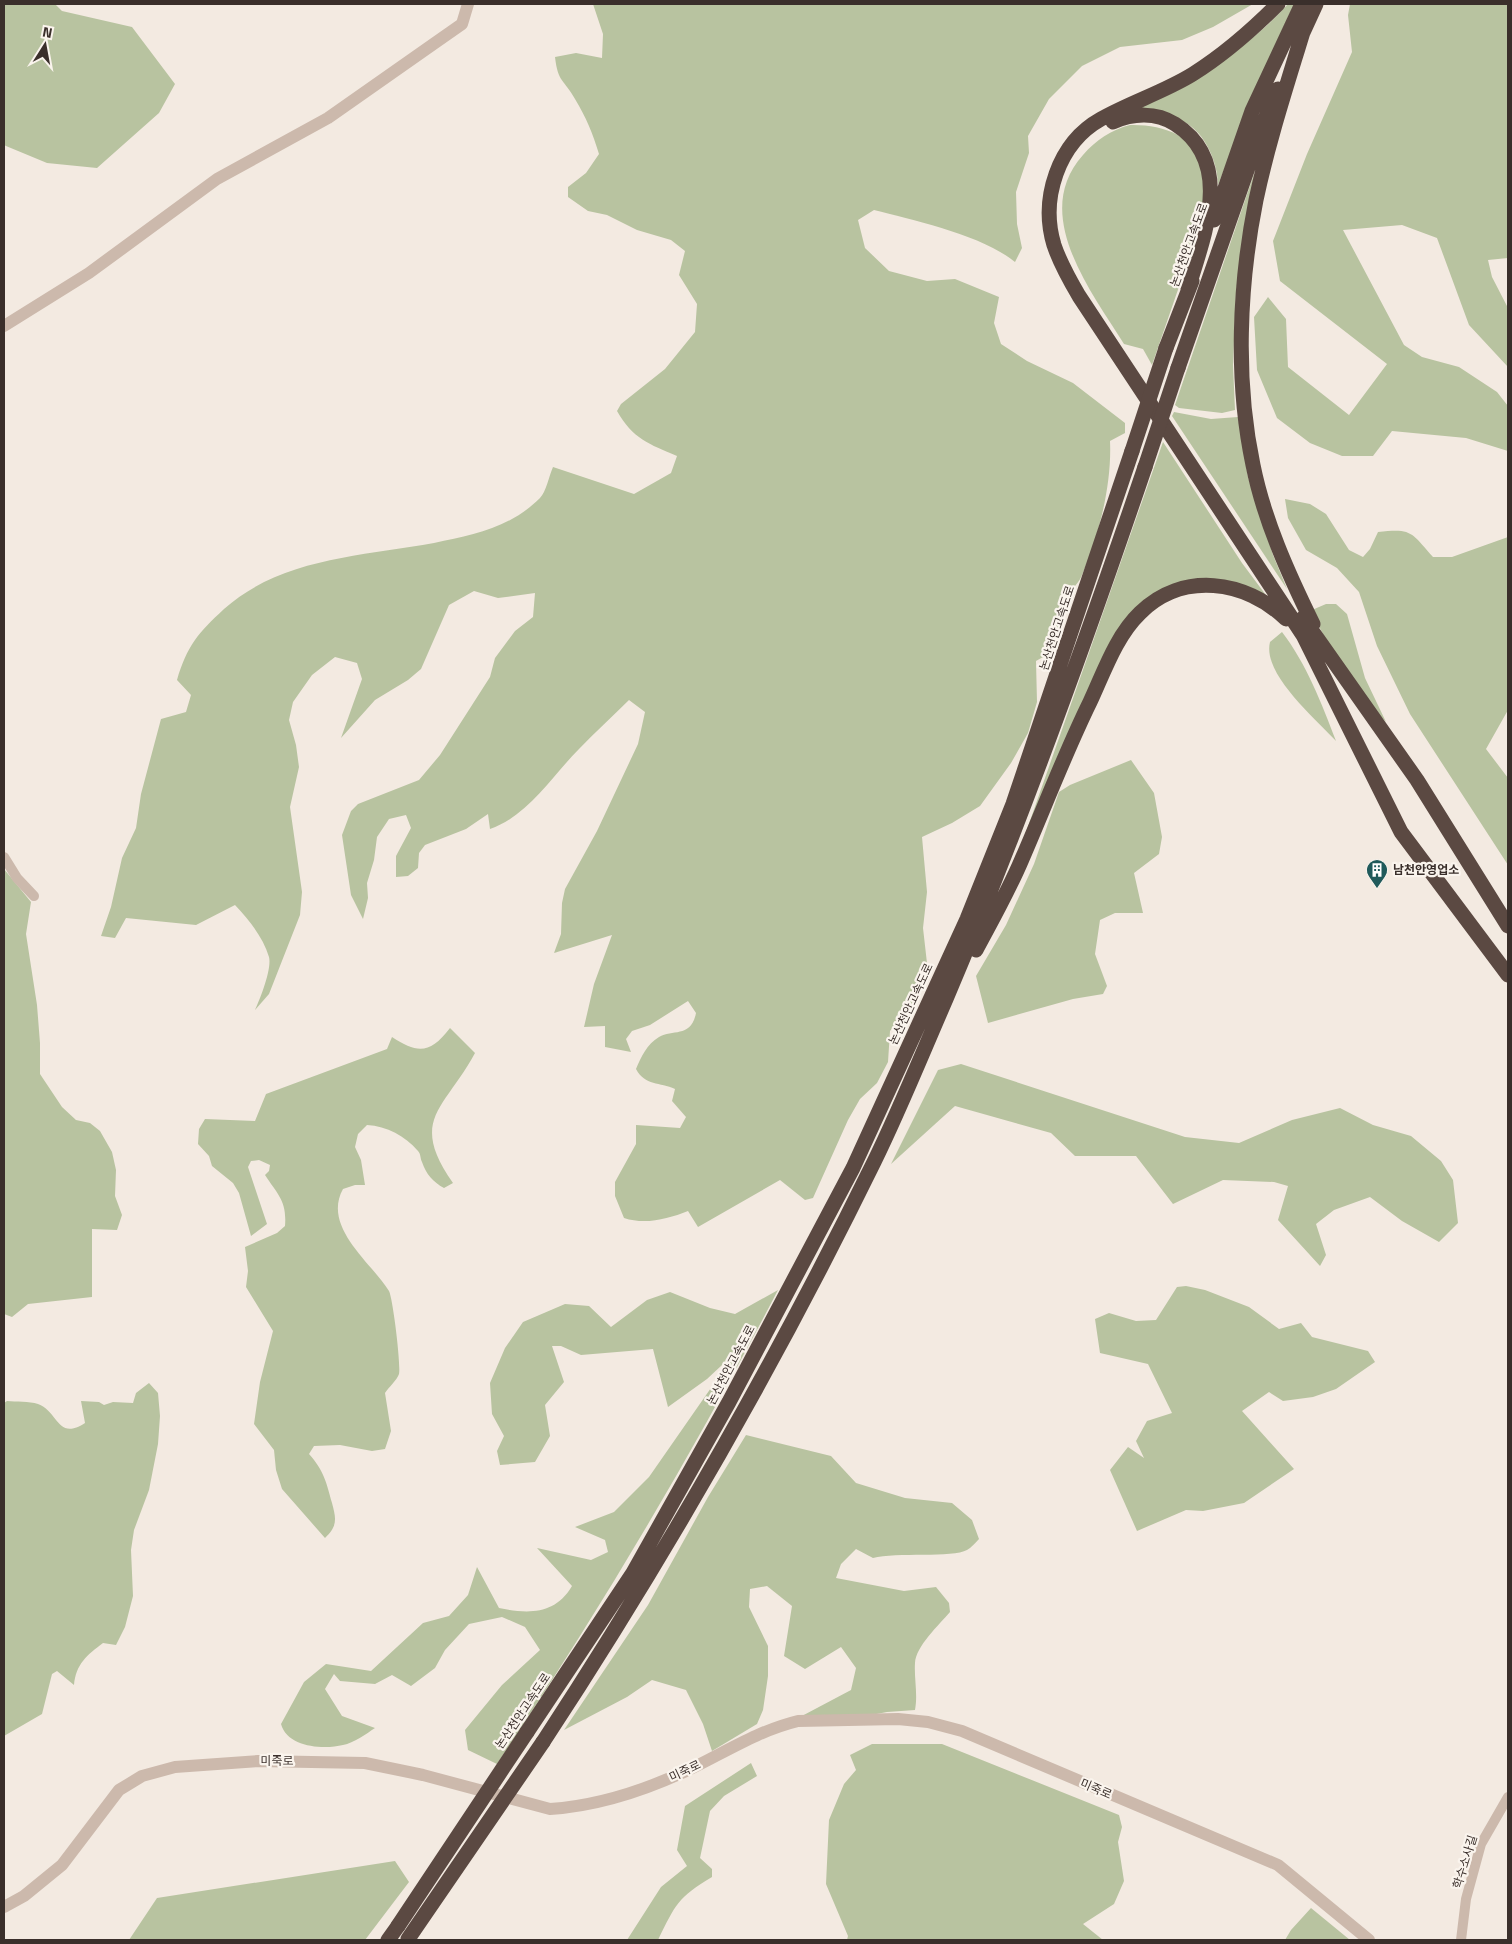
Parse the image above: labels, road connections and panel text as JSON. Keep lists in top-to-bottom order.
{
  "streets": {
    "highway": ["논산천안고속도로"],
    "street": ["미죽로", "학수소사길"]
  },
  "places": {
    "building": ["남천안영업소"]
  },
  "north": "top"
}
